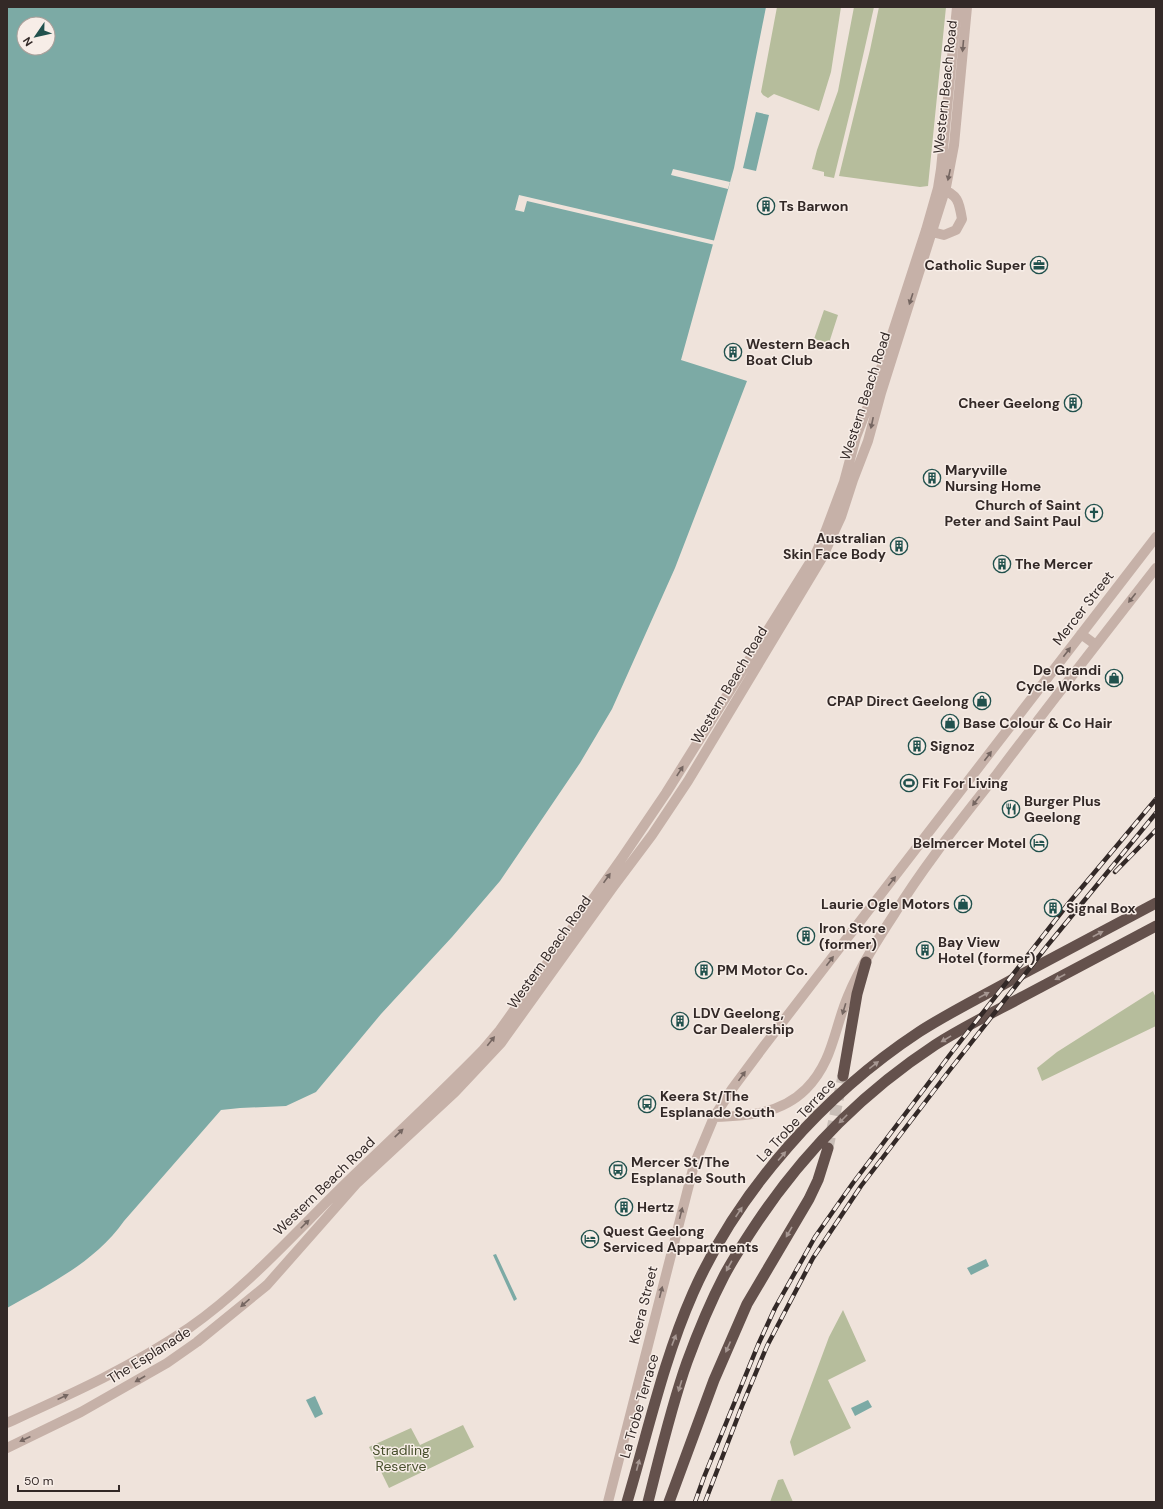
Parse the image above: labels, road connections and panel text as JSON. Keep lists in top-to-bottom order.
{
  "streets": {
    "highway": ["La Trobe Terrace"],
    "street": [
      "Western Beach Road",
      "Mercer Street",
      "Keera Street",
      "The Esplanade"
    ]
  },
  "crossings": [
    ["Western Beach Road", "The Esplanade"],
    ["Mercer Street", "Keera Street"]
  ],
  "one_way": ["Keera Street"],
  "parks": ["Stradling Reserve"],
  "places": {
    "building": [
      "Ts Barwon",
      "Western Beach Boat Club",
      "Cheer Geelong",
      "Maryville Nursing Home",
      "Australian Skin Face Body",
      "The Mercer",
      "Signoz",
      "Signal Box",
      "Iron Store (former)",
      "Bay View Hotel (former)",
      "PM Motor Co.",
      "LDV Geelong, Car Dealership",
      "Hertz"
    ],
    "office": ["Catholic Super"],
    "church": ["Church of Saint Peter and Saint Paul"],
    "shop": [
      "De Grandi Cycle Works",
      "CPAP Direct Geelong",
      "Base Colour & Co Hair",
      "Laurie Ogle Motors"
    ],
    "sports": ["Fit For Living"],
    "restaurant": ["Burger Plus Geelong"],
    "hotel": ["Belmercer Motel", "Quest Geelong Serviced Appartments"],
    "bus stop": ["Keera St/The Esplanade South", "Mercer St/The Esplanade South"]
  },
  "scale_bar": "50 m",
  "north": "bottom left"
}
